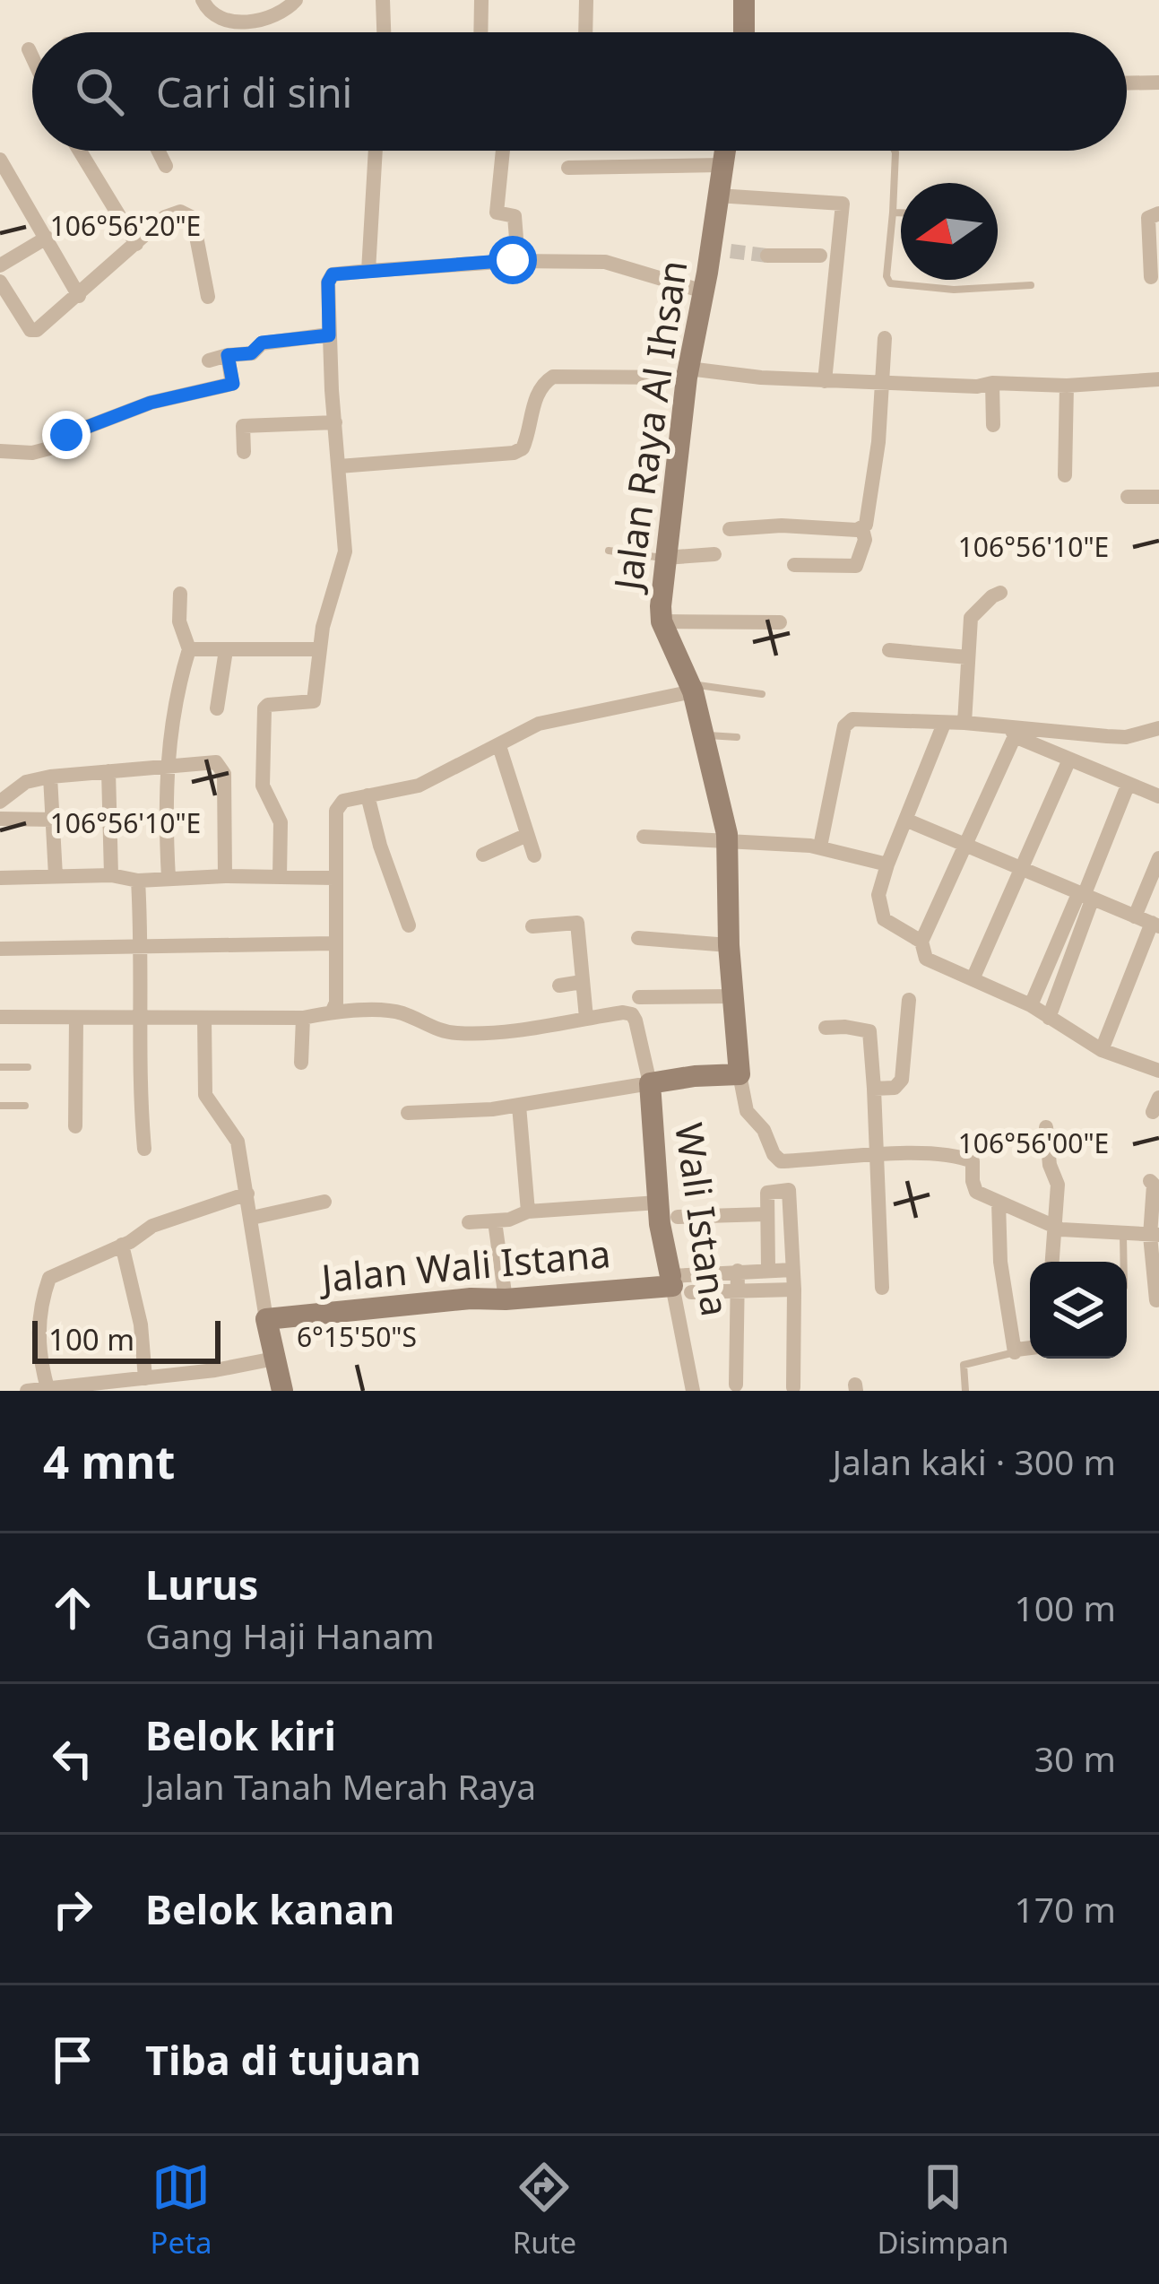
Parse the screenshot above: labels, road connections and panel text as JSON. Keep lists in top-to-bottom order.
{
  "streets": {
    "street": ["Jalan Raya Al Ihsan", "Wali Istana", "Jalan Wali Istana"]
  },
  "crossings": [
    ["Jalan Raya Al Ihsan", "Wali Istana"],
    ["Wali Istana", "Jalan Wali Istana"]
  ],
  "scale_bar": "100 m",
  "north": "left",
  "page": {
    "search": "Cari di sini",
    "scale": "100 m",
    "heading": ["4 mnt", "Jalan kaki · 300 m"],
    "list": [
      ["Lurus", "Gang Haji Hanam", "100 m"],
      ["Belok kiri", "Jalan Tanah Merah Raya", "30 m"],
      ["Belok kanan", "170 m"],
      "Tiba di tujuan"
    ],
    "nav": ["Peta", "Rute", "Disimpan"]
  },
  "coordinates": [
    "106°56'20\"E",
    "106°56'10\"E",
    "106°56'00\"E",
    "6°15'50\"S"
  ]
}
